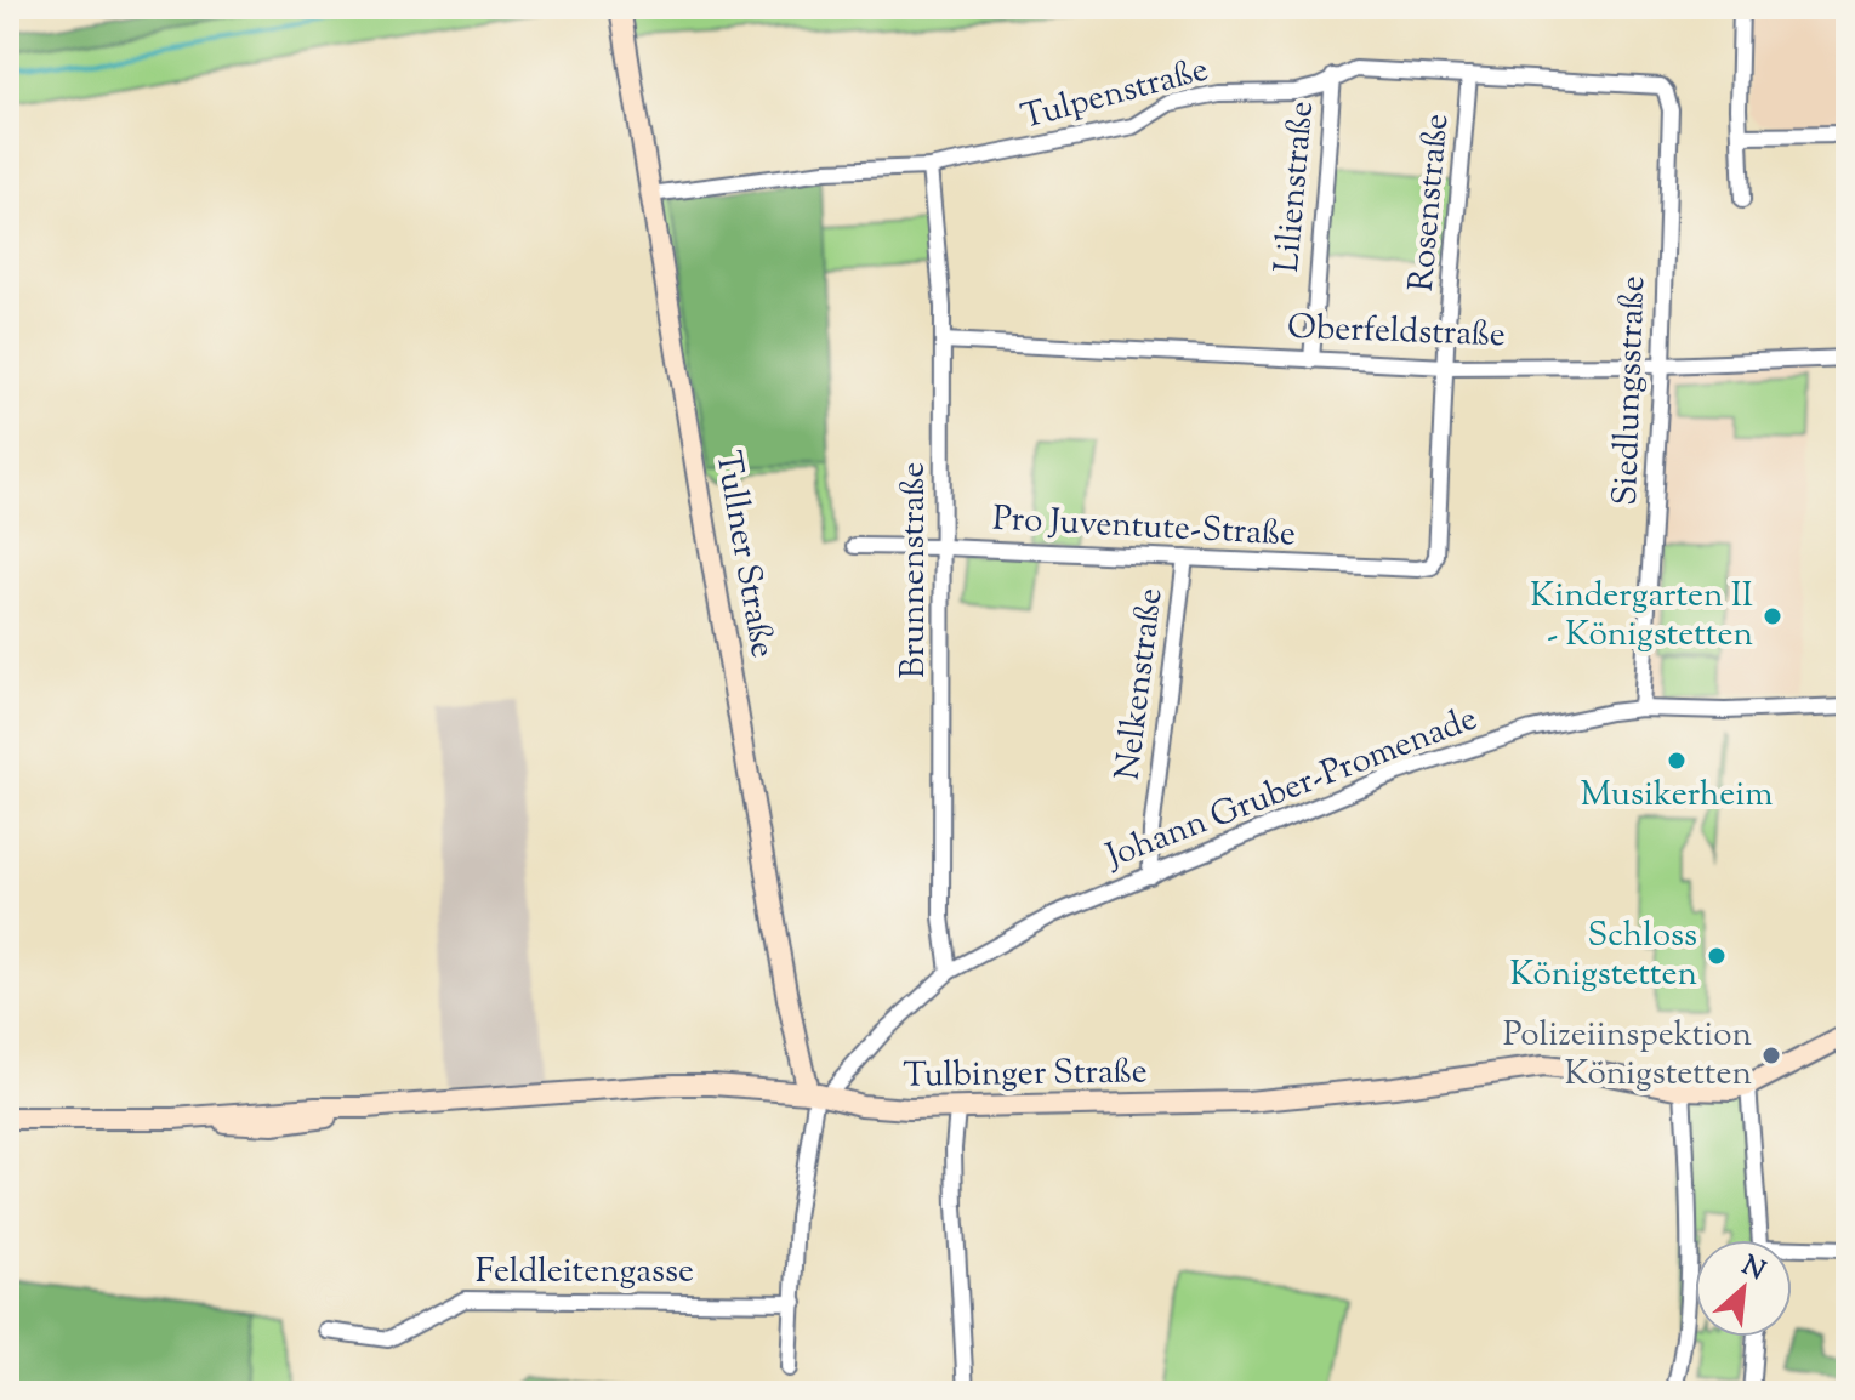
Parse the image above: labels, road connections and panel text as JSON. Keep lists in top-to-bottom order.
{
  "streets": {
    "main road": ["Tullner Straße", "Tulbinger Straße"],
    "street": [
      "Tulpenstraße",
      "Lilienstraße",
      "Rosenstraße",
      "Oberfeldstraße",
      "Siedlungsstraße",
      "Pro Juventute-Straße",
      "Brunnenstraße",
      "Nelkenstraße",
      "Johann Gruber-Promenade",
      "Feldleitengasse"
    ]
  },
  "crossings": [
    ["Tulpenstraße", "Lilienstraße"],
    ["Tulpenstraße", "Rosenstraße"],
    ["Tulpenstraße", "Siedlungsstraße"],
    ["Tulpenstraße", "Tullner Straße"],
    ["Tulpenstraße", "Brunnenstraße"],
    ["Lilienstraße", "Oberfeldstraße"],
    ["Rosenstraße", "Oberfeldstraße"],
    ["Rosenstraße", "Pro Juventute-Straße"],
    ["Oberfeldstraße", "Siedlungsstraße"],
    ["Oberfeldstraße", "Brunnenstraße"],
    ["Siedlungsstraße", "Johann Gruber-Promenade"],
    ["Pro Juventute-Straße", "Brunnenstraße"],
    ["Pro Juventute-Straße", "Nelkenstraße"],
    ["Tullner Straße", "Johann Gruber-Promenade"],
    ["Tullner Straße", "Tulbinger Straße"],
    ["Brunnenstraße", "Johann Gruber-Promenade"],
    ["Nelkenstraße", "Johann Gruber-Promenade"],
    ["Johann Gruber-Promenade", "Tulbinger Straße"]
  ],
  "places": [
    "Kindergarten II - Königstetten",
    "Musikerheim",
    "Schloss Königstetten",
    "Polizeiinspektion Königstetten"
  ],
  "north": "top right"
}
